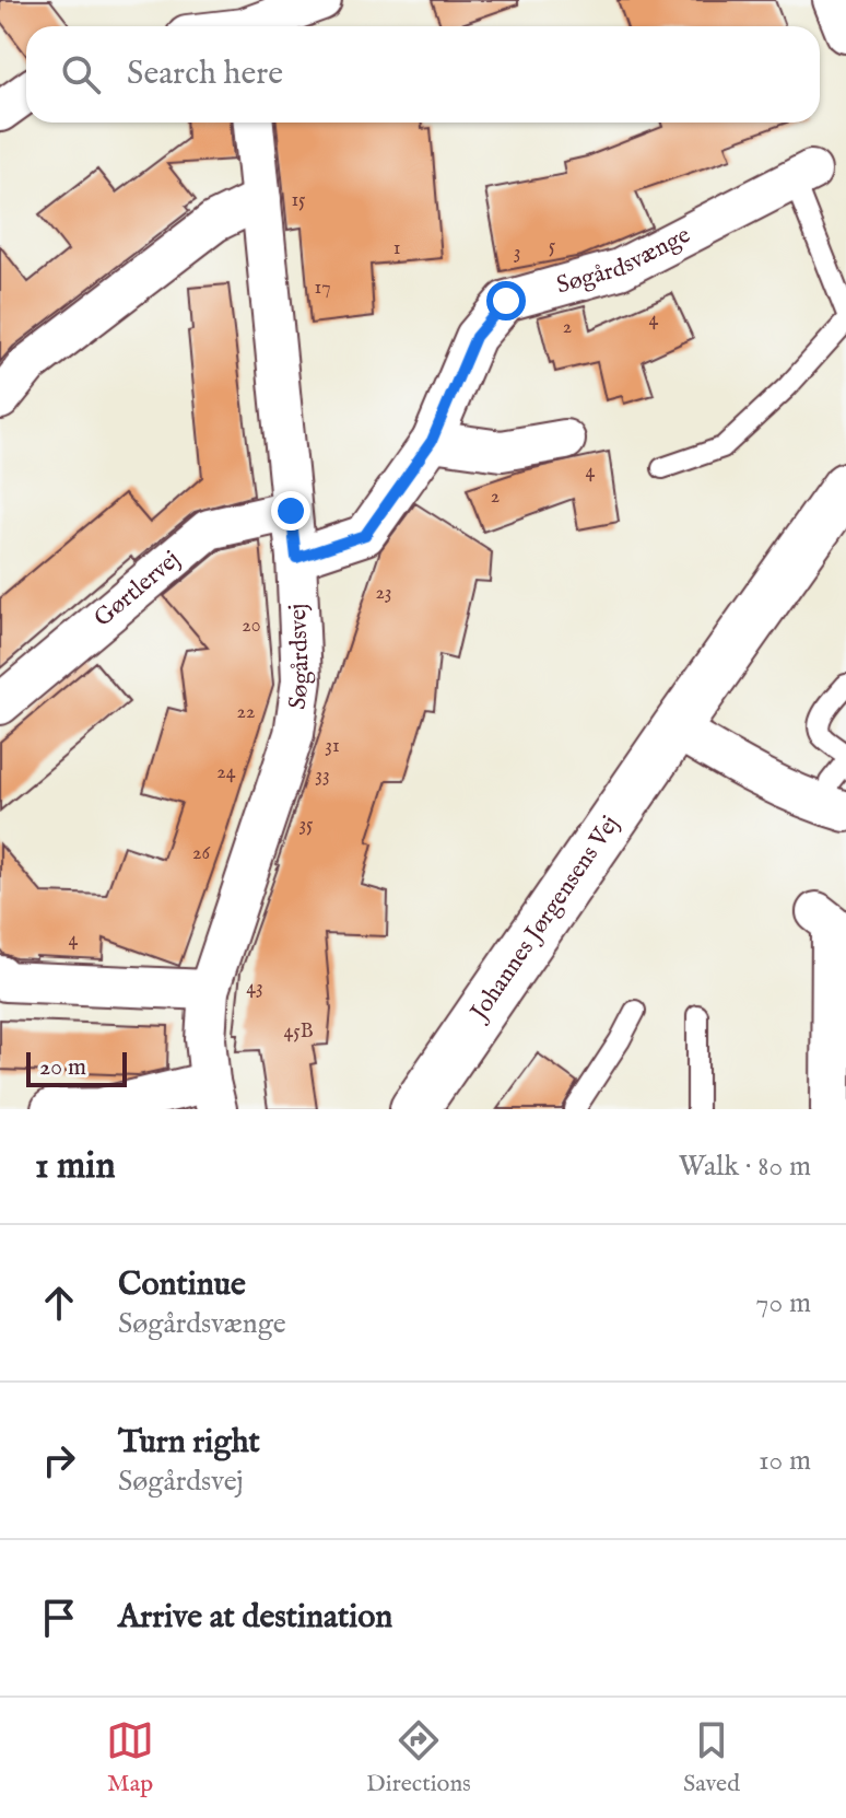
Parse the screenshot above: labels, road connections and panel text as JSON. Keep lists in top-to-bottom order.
{
  "streets": {
    "street": [
      "Søgårdsvænge",
      "Gørtlervej",
      "Søgårdsvej",
      "Johannes Jørgensens Vej"
    ]
  },
  "crossings": [
    ["Søgårdsvænge", "Søgårdsvej"],
    ["Gørtlervej", "Søgårdsvej"]
  ],
  "house_numbers": [
    "15",
    "5",
    "1",
    "3",
    "17",
    "4",
    "2",
    "4",
    "2",
    "23",
    "20",
    "22",
    "31",
    "24",
    "33",
    "35",
    "26",
    "4",
    "43",
    "45B"
  ],
  "scale_bar": "20 m",
  "page": {
    "search": "Search here",
    "scale": "20 m",
    "heading": ["1 min", "Walk · 80 m"],
    "list": [
      ["Continue", "Søgårdsvænge", "70 m"],
      ["Turn right", "Søgårdsvej", "10 m"],
      "Arrive at destination"
    ],
    "nav": ["Map", "Directions", "Saved"]
  }
}
